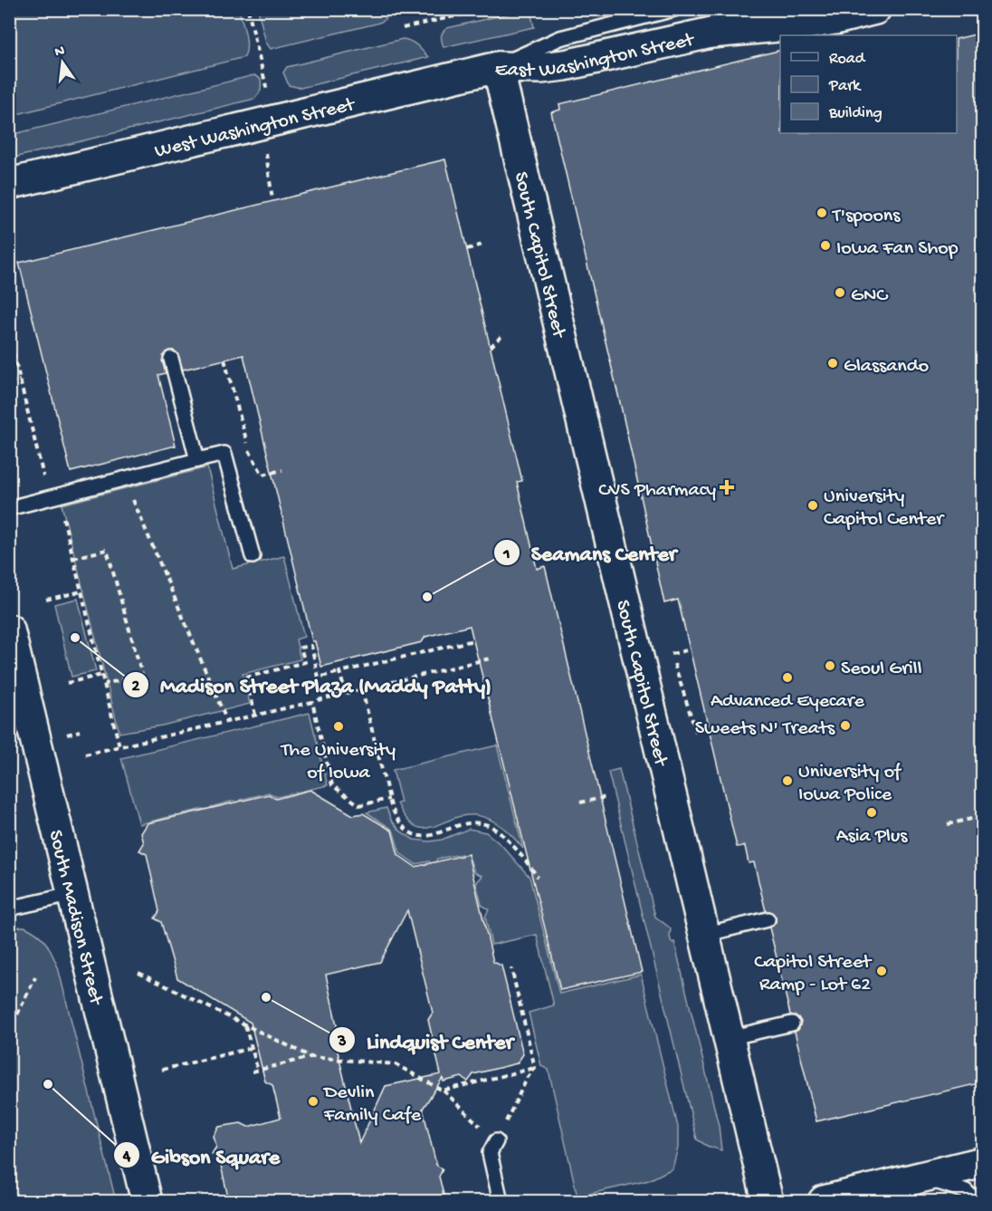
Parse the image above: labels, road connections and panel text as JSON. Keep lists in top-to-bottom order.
{
  "streets": {
    "street": [
      "East Washington Street",
      "West Washington Street",
      "South Capitol Street",
      "South Madison Street"
    ]
  },
  "crossings": [
    ["East Washington Street", "West Washington Street"],
    ["East Washington Street", "South Capitol Street"],
    ["West Washington Street", "South Capitol Street"]
  ],
  "places": {
    "other": [
      "T'spoons",
      "Iowa Fan Shop",
      "GNC",
      "Glassando",
      "University Capitol Center",
      "Seamans Center",
      "Madison Street Plaza (Maddy Patty)",
      "Seoul Grill",
      "Advanced Eyecare",
      "Sweets N' Treats",
      "The University of Iowa",
      "University of Iowa Police",
      "Asia Plus",
      "Capitol Street Ramp - Lot 62",
      "Lindquist Center",
      "Gibson Square",
      "Devlin Family Cafe"
    ],
    "health": ["CVS Pharmacy"]
  },
  "legend": ["Road", "Park", "Building"],
  "north": "top"
}
